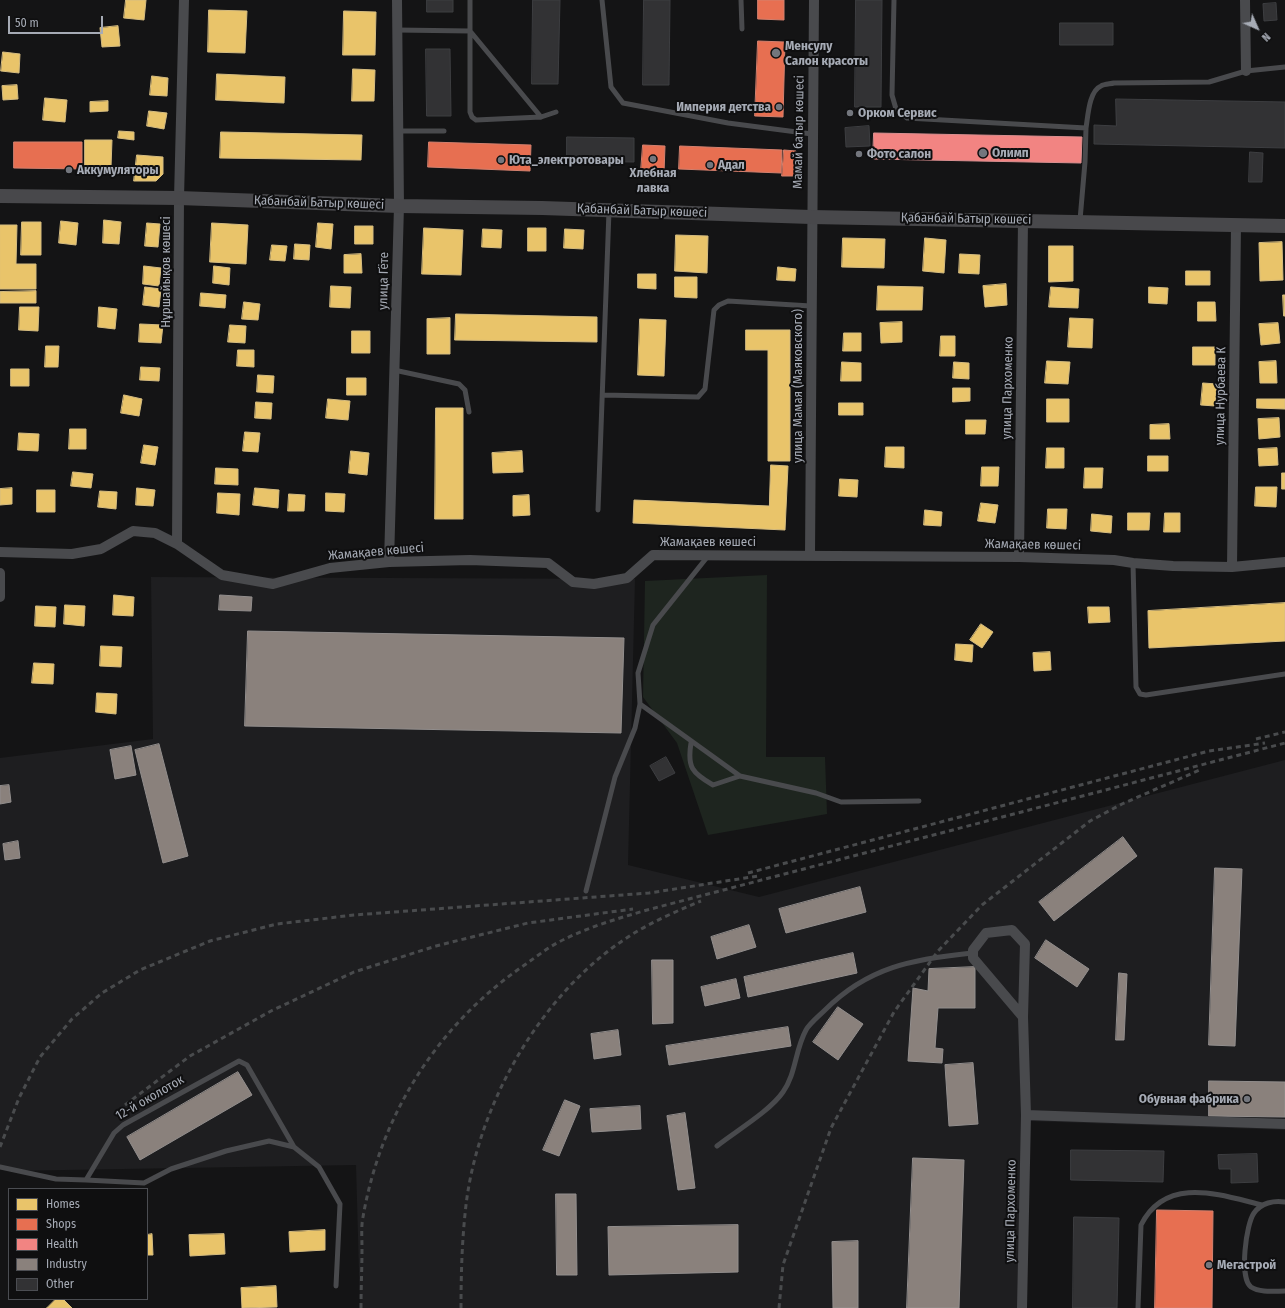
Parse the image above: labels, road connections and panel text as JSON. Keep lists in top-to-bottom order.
{
  "streets": {
    "main road": ["Қабанбай Батыр көшесі"],
    "street": [
      "Мамай батыр көшесі",
      "Нұршайықов көшесі",
      "улица Гёте",
      "улица Мамая (Маяковского)",
      "улица Пархоменко",
      "улица Нурбаева К",
      "Жамақаев көшесі"
    ],
    "lane": ["12-й околоток"]
  },
  "crossings": [
    ["Мамай батыр көшесі", "Қабанбай Батыр көшесі"],
    ["Мамай батыр көшесі", "улица Мамая (Маяковского)"],
    ["Қабанбай Батыр көшесі", "Нұршайықов көшесі"],
    ["Қабанбай Батыр көшесі", "улица Гёте"],
    ["Қабанбай Батыр көшесі", "улица Мамая (Маяковского)"],
    ["Қабанбай Батыр көшесі", "улица Пархоменко"],
    ["Қабанбай Батыр көшесі", "улица Нурбаева К"],
    ["Нұршайықов көшесі", "Жамақаев көшесі"],
    ["улица Гёте", "Жамақаев көшесі"],
    ["улица Мамая (Маяковского)", "Жамақаев көшесі"],
    ["улица Пархоменко", "Жамақаев көшесі"],
    ["улица Нурбаева К", "Жамақаев көшесі"]
  ],
  "places": [
    "Менсулу Салон красоты",
    "Империя детства",
    "Орком Сервис",
    "Олимп",
    "Фото салон",
    "Хлебная лавка",
    "Юта_электротовары",
    "Адал",
    "Аккумуляторы",
    "Обувная фабрика",
    "Мегастрой"
  ],
  "legend": [
    "Homes",
    "Shops",
    "Health",
    "Industry",
    "Other"
  ],
  "scale_bar": "50 m",
  "north": "bottom right"
}
